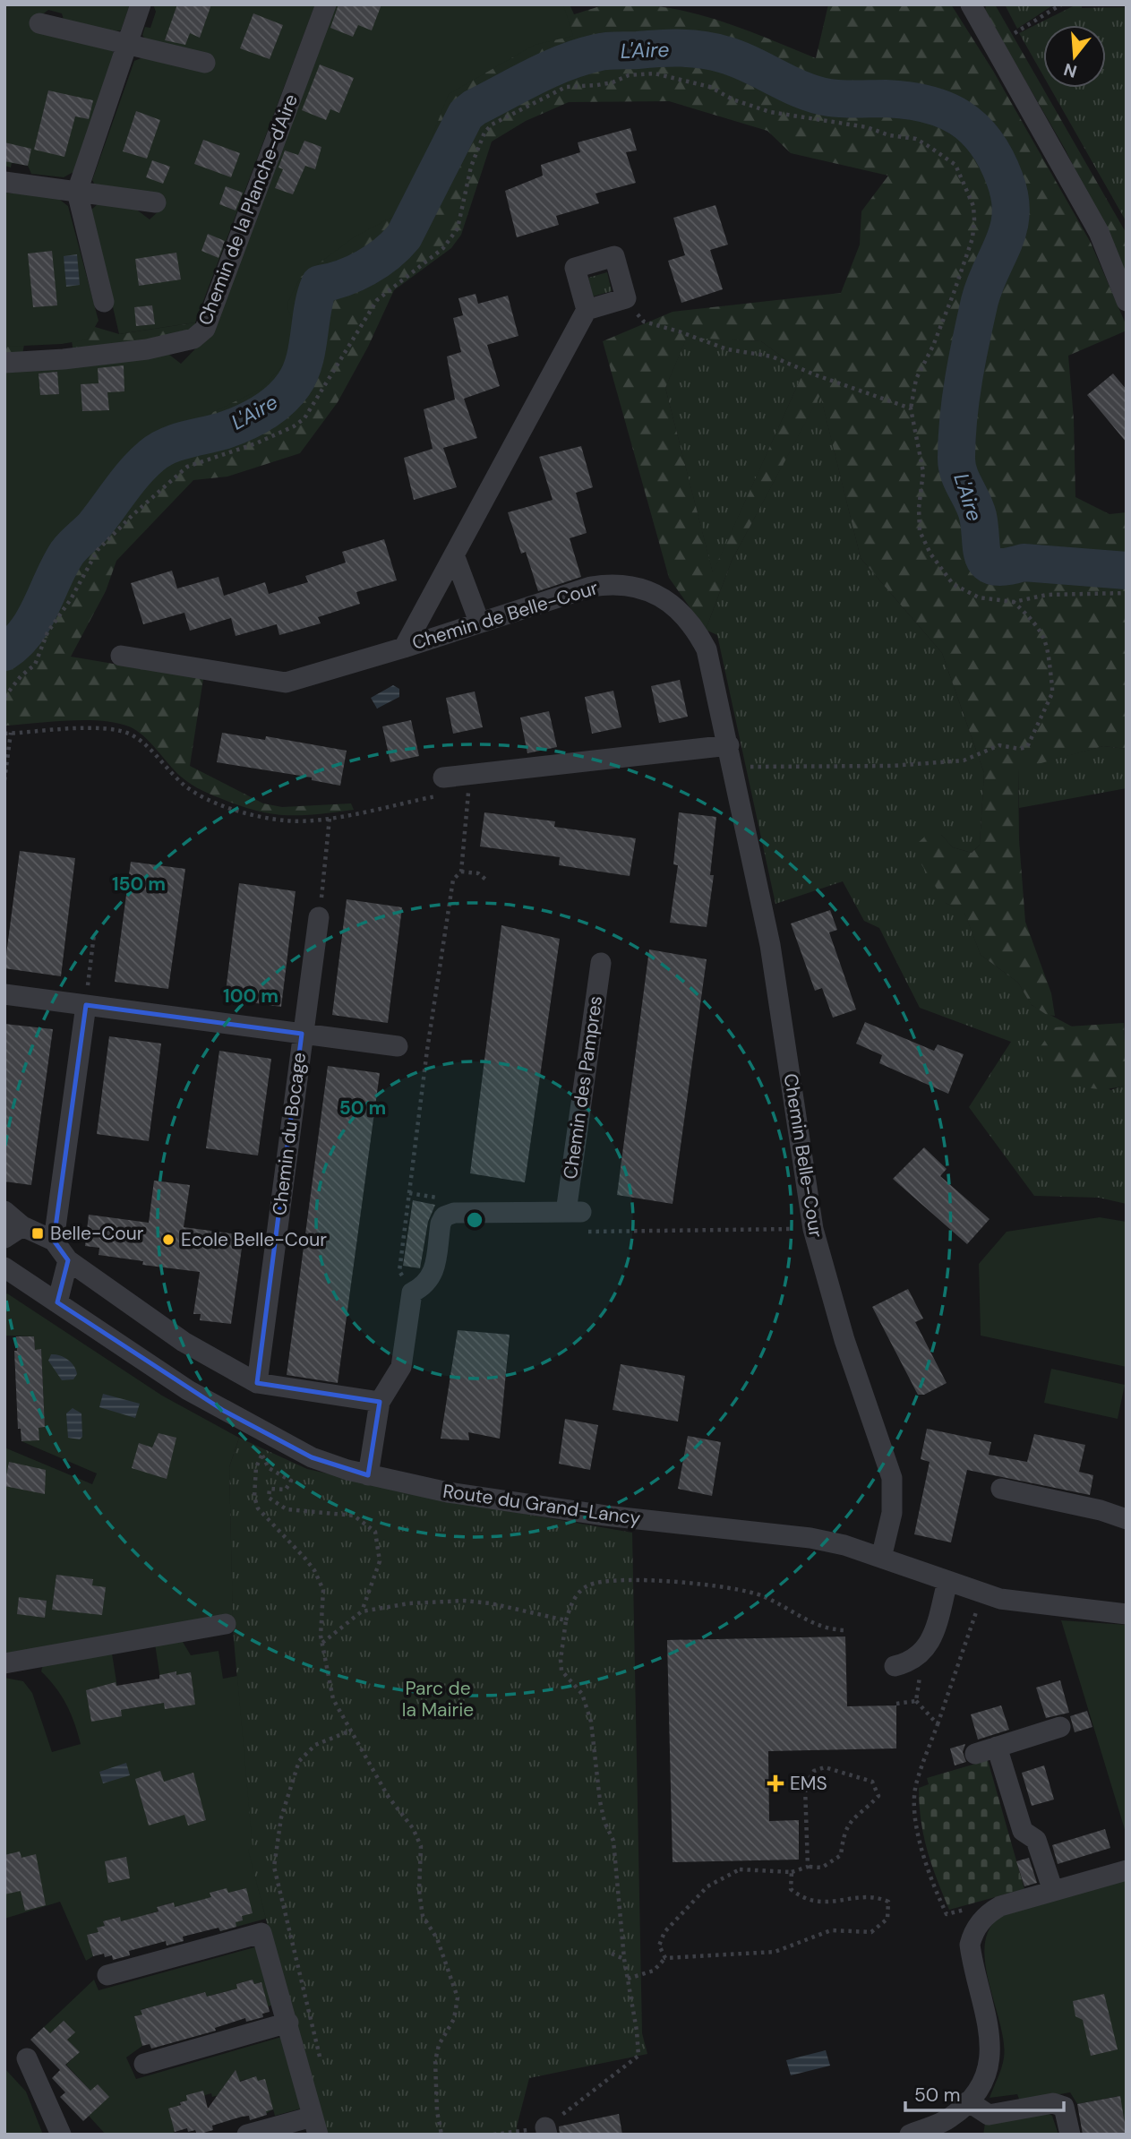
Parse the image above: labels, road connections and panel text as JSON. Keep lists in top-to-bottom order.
{
  "streets": {
    "street": [
      "Chemin de la Planche-d'Aire",
      "Chemin de Belle-Cour",
      "Chemin des Pampres",
      "Chemin du Bocage",
      "Chemin Belle-Cour",
      "Route du Grand-Lancy"
    ]
  },
  "crossings": [
    ["Chemin de Belle-Cour", "Chemin Belle-Cour"],
    ["Chemin Belle-Cour", "Route du Grand-Lancy"]
  ],
  "water": ["L'Aire"],
  "parks": ["Parc de la Mairie"],
  "places": {
    "transit": ["Belle-Cour"],
    "other": ["Ecole Belle-Cour"],
    "health": ["EMS"]
  },
  "scale_bar": "50 m",
  "north": "bottom",
  "rings": ["150 m", "100 m", "50 m"]
}
